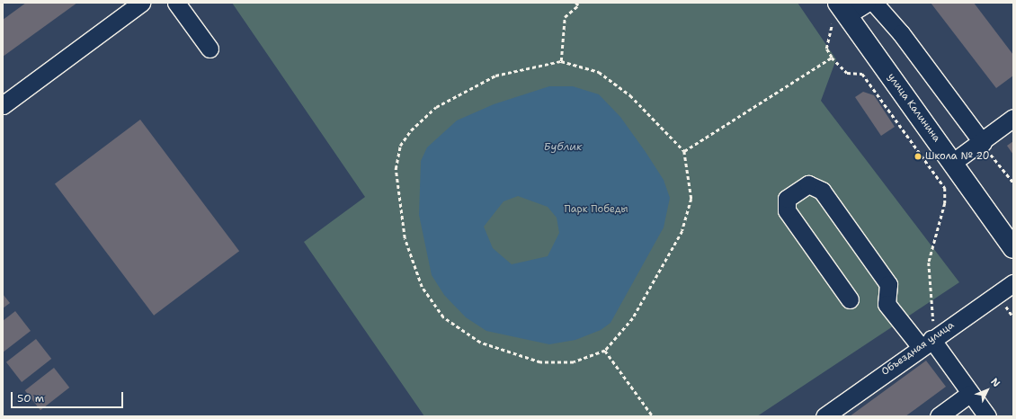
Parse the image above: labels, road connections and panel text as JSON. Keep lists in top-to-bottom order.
{
  "streets": {
    "main road": ["улица Калинина"],
    "street": ["Объездная улица"]
  },
  "water": ["Бублик"],
  "parks": ["Парк Победы"],
  "places": ["Школа № 20"],
  "scale_bar": "50 m",
  "north": "top right"
}
